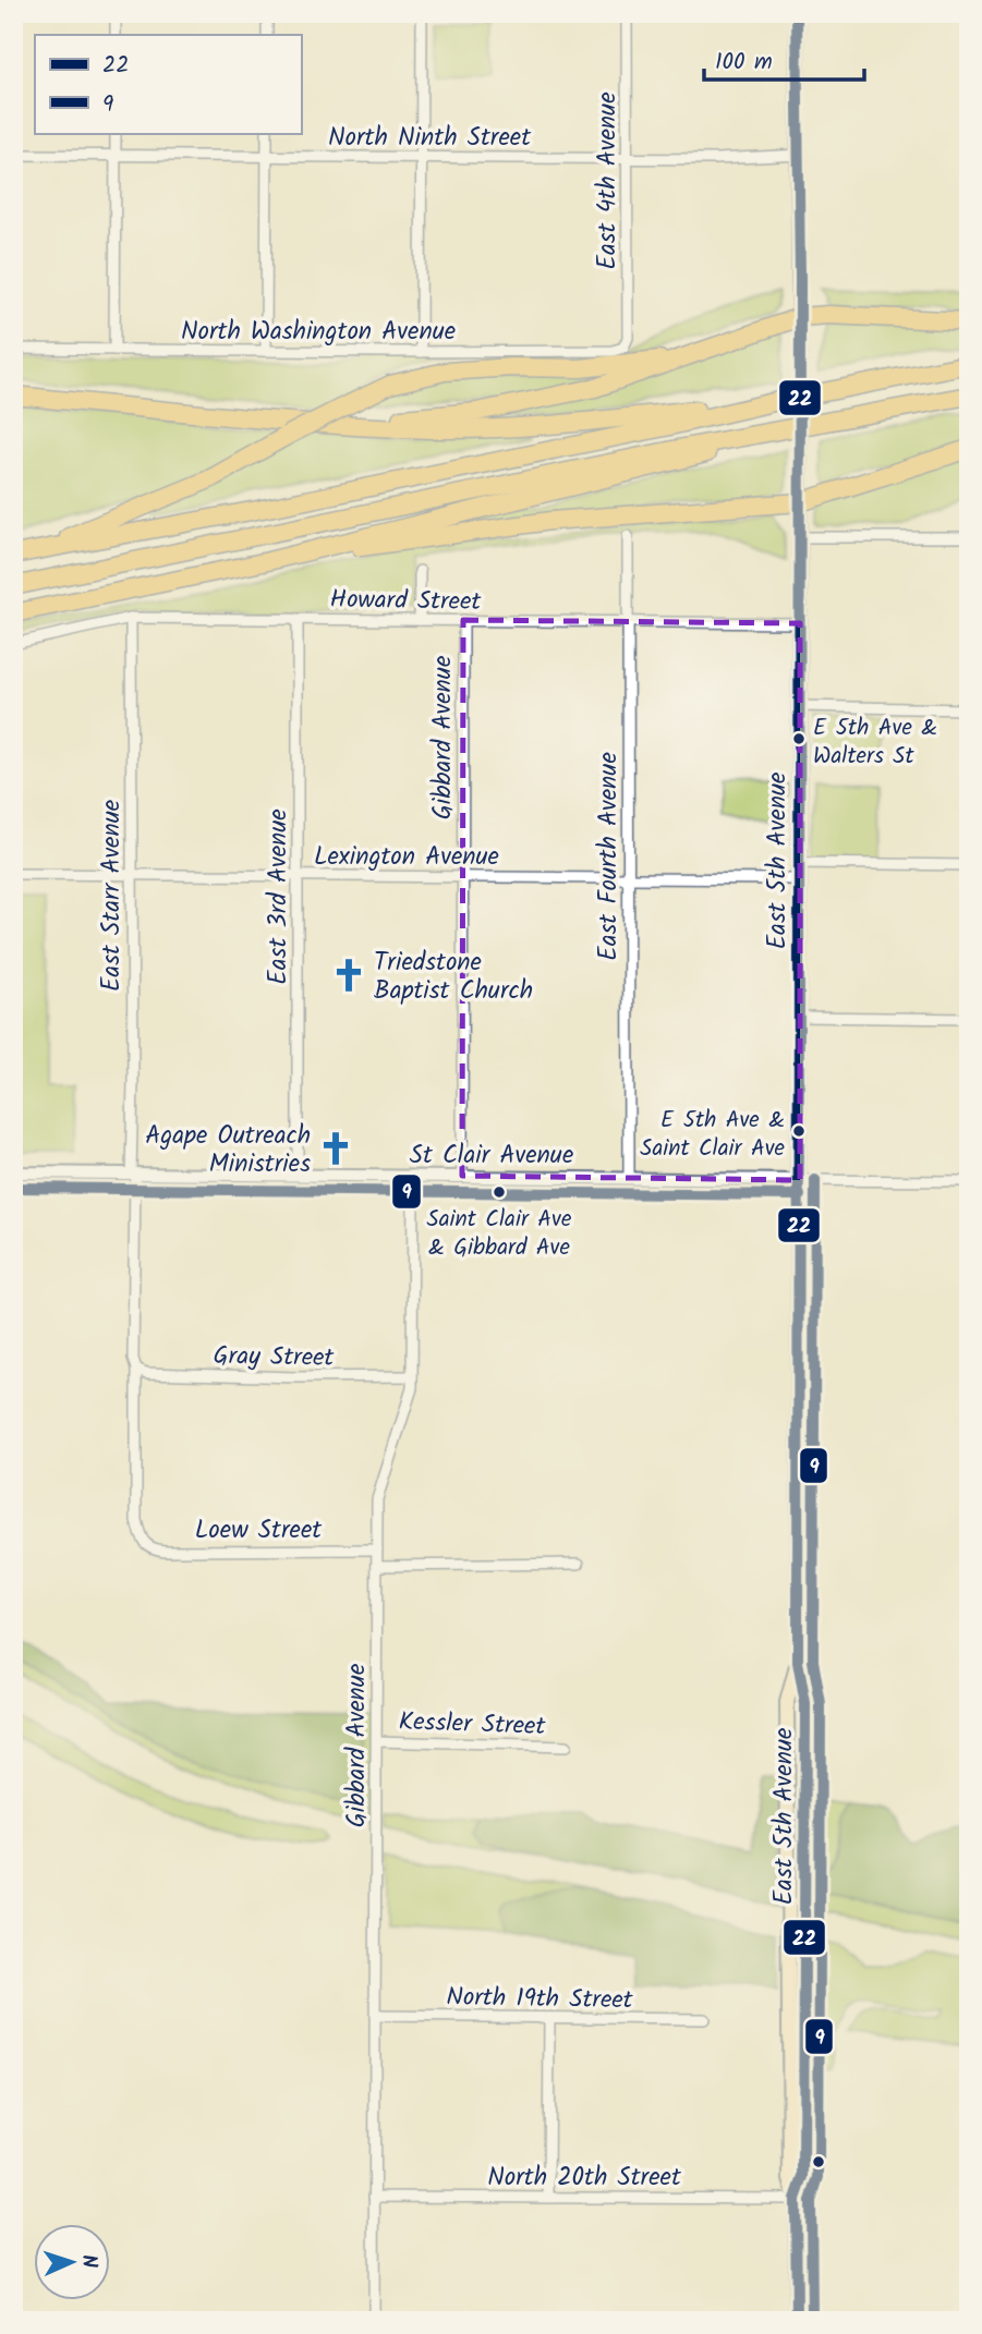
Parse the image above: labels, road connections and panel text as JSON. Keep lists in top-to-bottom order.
{
  "streets": {
    "main road": ["East 5th Avenue"],
    "street": [
      "North Ninth Street",
      "East 4th Avenue",
      "North Washington Avenue",
      "Howard Street",
      "Gibbard Avenue",
      "Lexington Avenue",
      "East Fourth Avenue",
      "East Starr Avenue",
      "East 3rd Avenue",
      "St Clair Avenue",
      "Gray Street",
      "Loew Street",
      "Kessler Street",
      "North 19th Street",
      "North 20th Street"
    ]
  },
  "crossings": [
    ["North Ninth Street", "East 4th Avenue"],
    ["North Ninth Street", "East 5th Avenue"],
    ["East 4th Avenue", "North Washington Avenue"],
    ["Howard Street", "Gibbard Avenue"],
    ["Howard Street", "East Fourth Avenue"],
    ["Howard Street", "East 5th Avenue"],
    ["Howard Street", "East Starr Avenue"],
    ["Howard Street", "East 3rd Avenue"],
    ["Gibbard Avenue", "Lexington Avenue"],
    ["Gibbard Avenue", "St Clair Avenue"],
    ["Gibbard Avenue", "Gray Street"],
    ["Gibbard Avenue", "Loew Street"],
    ["Gibbard Avenue", "Kessler Street"],
    ["Gibbard Avenue", "North 19th Street"],
    ["Gibbard Avenue", "North 20th Street"],
    ["Lexington Avenue", "East Fourth Avenue"],
    ["Lexington Avenue", "East 5th Avenue"],
    ["Lexington Avenue", "East Starr Avenue"],
    ["Lexington Avenue", "East 3rd Avenue"],
    ["East Fourth Avenue", "St Clair Avenue"],
    ["East 5th Avenue", "St Clair Avenue"],
    ["East 5th Avenue", "North 20th Street"],
    ["East Starr Avenue", "St Clair Avenue"],
    ["East Starr Avenue", "Gray Street"],
    ["East Starr Avenue", "Loew Street"],
    ["East 3rd Avenue", "St Clair Avenue"]
  ],
  "places": {
    "other": ["E 5th Ave & Walters St", "E 5th Ave & Saint Clair Ave", "Saint Clair Ave & Gibbard Ave"],
    "church": ["Triedstone Baptist Church", "Agape Outreach Ministries"]
  },
  "lines": ["transit line 22", "transit line 9"],
  "legend": ["22", "9"],
  "scale_bar": "100 m",
  "north": "right"
}
